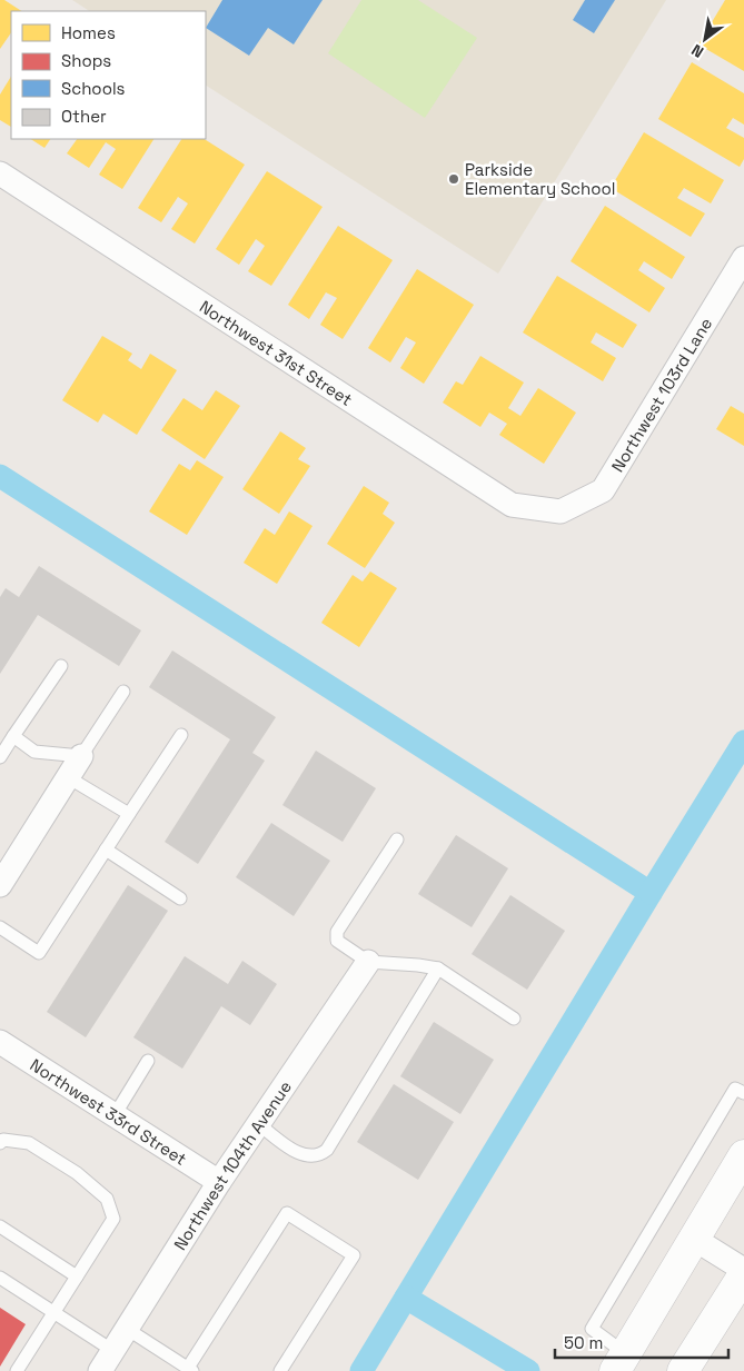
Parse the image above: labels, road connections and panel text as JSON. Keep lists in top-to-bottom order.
{
  "streets": {
    "street": [
      "Northwest 31st Street",
      "Northwest 103rd Lane",
      "Northwest 33rd Street",
      "Northwest 104th Avenue"
    ]
  },
  "crossings": [
    ["Northwest 31st Street", "Northwest 103rd Lane"],
    ["Northwest 33rd Street", "Northwest 104th Avenue"]
  ],
  "places": ["Parkside Elementary School"],
  "legend": [
    "Homes",
    "Shops",
    "Schools",
    "Other"
  ],
  "scale_bar": "50 m",
  "north": "bottom left"
}
